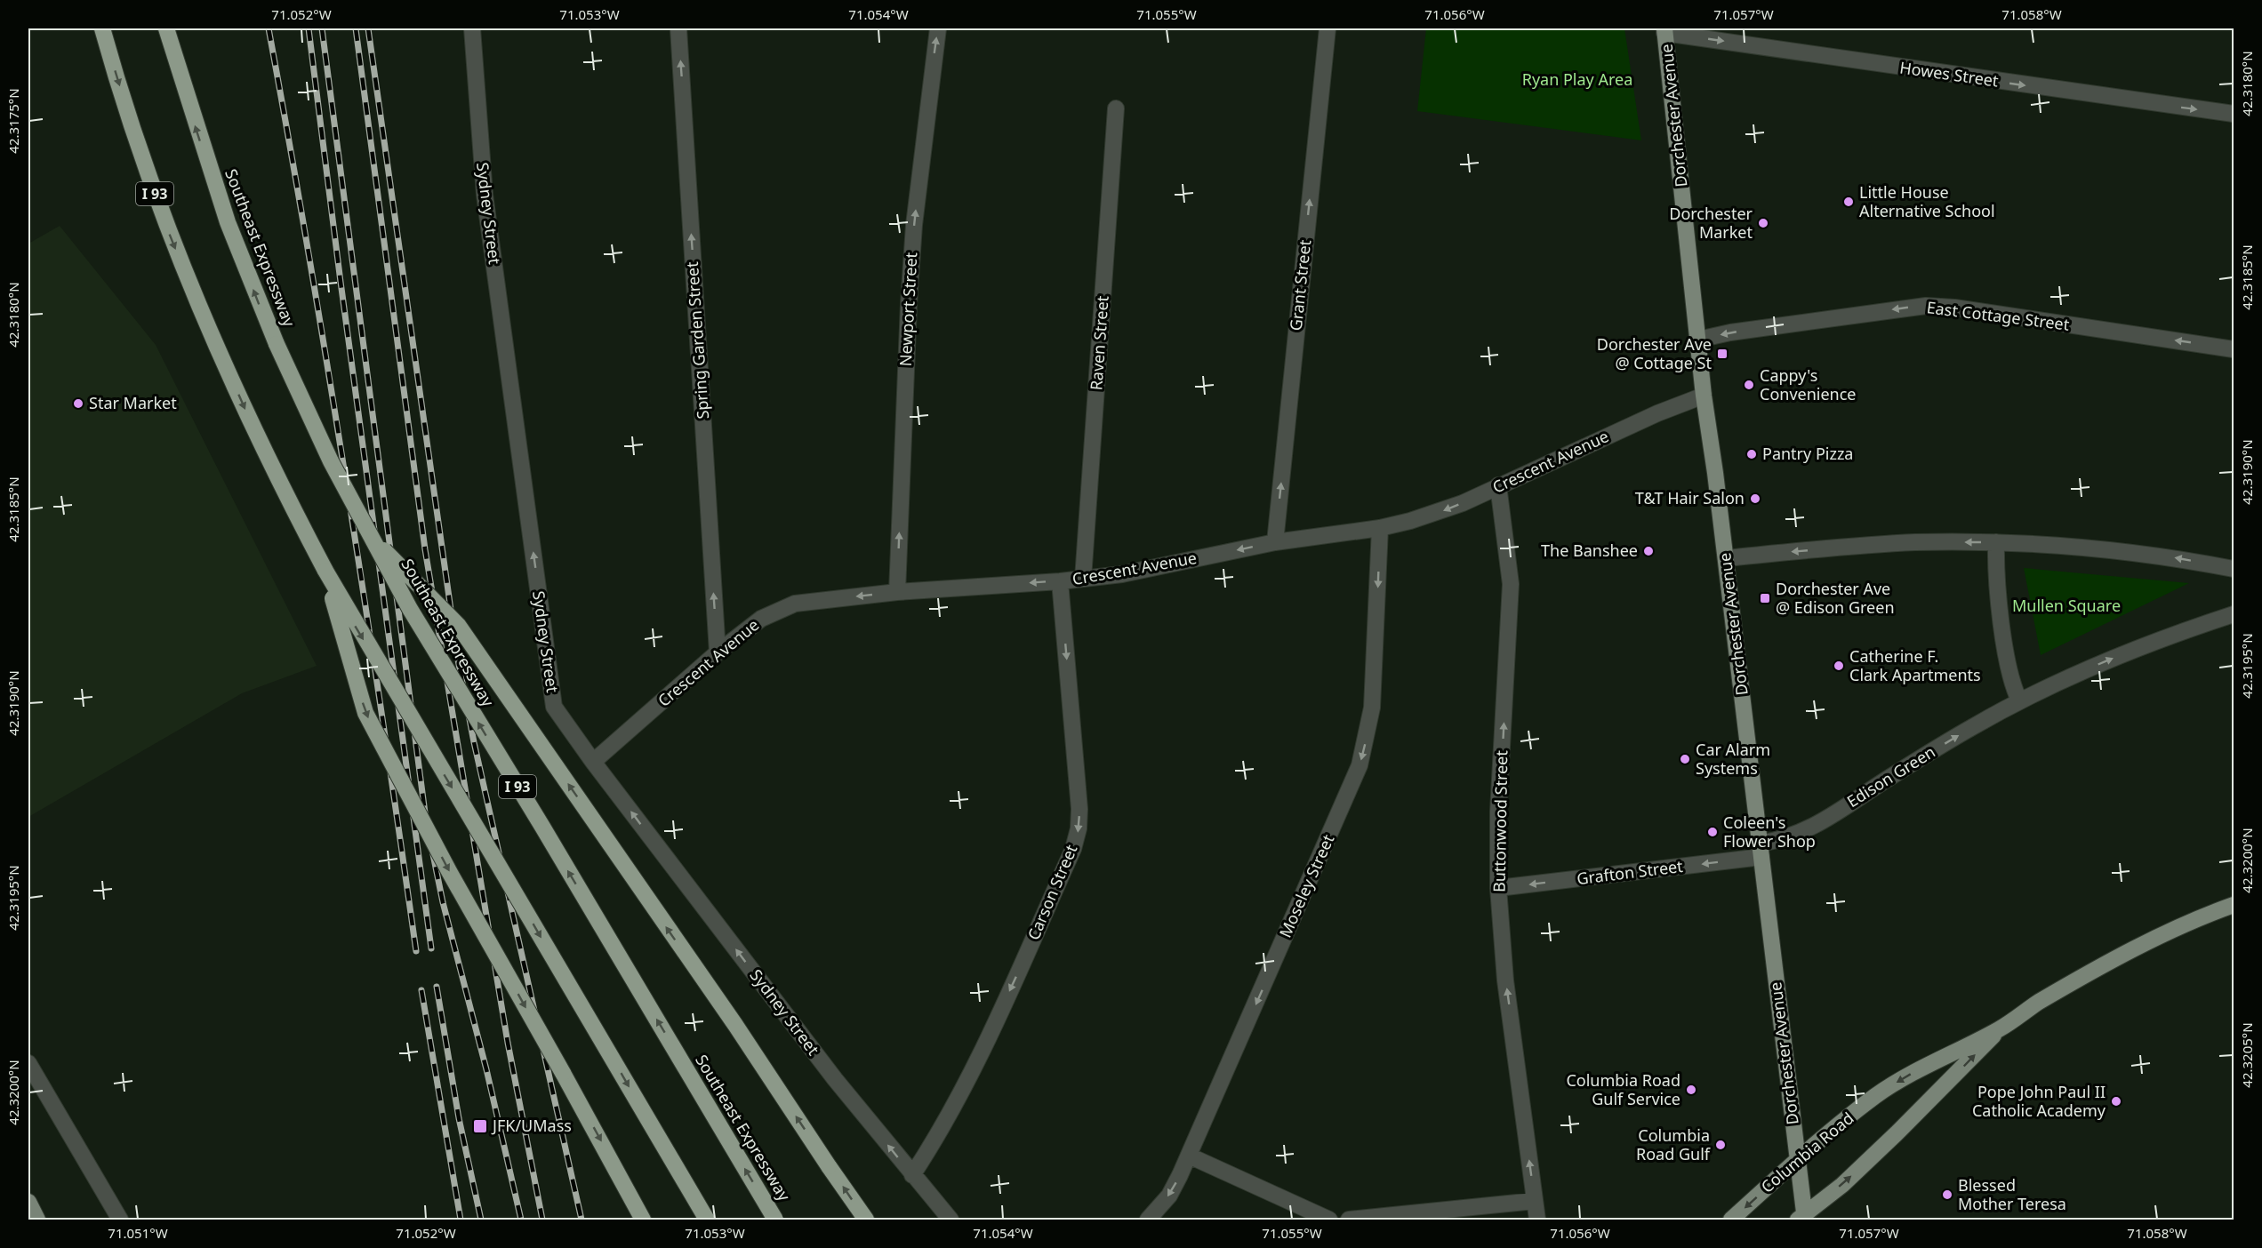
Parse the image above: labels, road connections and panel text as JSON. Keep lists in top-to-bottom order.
{
  "streets": {
    "highway": ["I 93", "Southeast Expressway"],
    "main road": ["Dorchester Avenue", "Columbia Road"],
    "street": [
      "Howes Street",
      "Sydney Street",
      "Grant Street",
      "Newport Street",
      "East Cottage Street",
      "Spring Garden Street",
      "Raven Street",
      "Crescent Avenue",
      "Edison Green",
      "Buttonwood Street",
      "Grafton Street",
      "Moseley Street",
      "Carson Street"
    ]
  },
  "crossings": [
    ["Howes Street", "Dorchester Avenue"],
    ["Dorchester Avenue", "East Cottage Street"],
    ["Dorchester Avenue", "Crescent Avenue"],
    ["Dorchester Avenue", "Edison Green"],
    ["Dorchester Avenue", "Grafton Street"],
    ["Dorchester Avenue", "Columbia Road"],
    ["Sydney Street", "Crescent Avenue"],
    ["Sydney Street", "Carson Street"],
    ["Grant Street", "Crescent Avenue"],
    ["Newport Street", "Crescent Avenue"],
    ["Spring Garden Street", "Crescent Avenue"],
    ["Raven Street", "Crescent Avenue"],
    ["Crescent Avenue", "Buttonwood Street"],
    ["Crescent Avenue", "Moseley Street"],
    ["Crescent Avenue", "Carson Street"],
    ["Edison Green", "Grafton Street"],
    ["Buttonwood Street", "Grafton Street"]
  ],
  "one_way": [
    "Howes Street",
    "Sydney Street",
    "Grant Street",
    "Newport Street",
    "East Cottage Street",
    "Spring Garden Street",
    "Crescent Avenue",
    "Edison Green",
    "Buttonwood Street",
    "Grafton Street",
    "Moseley Street",
    "Carson Street"
  ],
  "parks": ["Ryan Play Area", "Mullen Square"],
  "places": {
    "other": [
      "Little House Alternative School",
      "Dorchester Market",
      "Cappy's Convenience",
      "Star Market",
      "Pantry Pizza",
      "T&T Hair Salon",
      "The Banshee",
      "Catherine F. Clark Apartments",
      "Car Alarm Systems",
      "Coleen's Flower Shop",
      "Columbia Road Gulf Service",
      "Pope John Paul II Catholic Academy",
      "Columbia Road Gulf",
      "Blessed Mother Teresa"
    ],
    "transit": ["Dorchester Ave @ Cottage St", "Dorchester Ave @ Edison Green", "JFK/UMass"]
  },
  "coordinates": [
    "71.052°W",
    "71.053°W",
    "71.054°W",
    "71.055°W",
    "71.056°W",
    "71.057°W",
    "71.058°W",
    "42.3180°N",
    "42.3175°N",
    "42.3185°N",
    "42.3190°N",
    "42.3195°N",
    "42.3200°N",
    "42.3205°N",
    "71.051°W"
  ]
}
